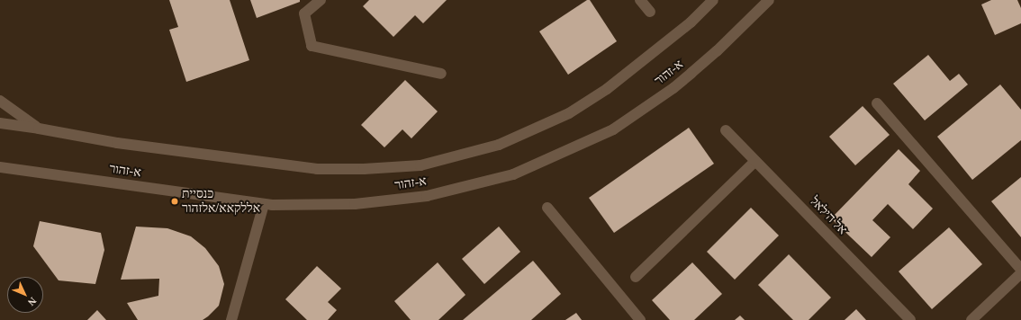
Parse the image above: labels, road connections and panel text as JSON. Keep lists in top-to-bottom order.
{
  "streets": {
    "main road": ["א-זהור", "אל הילאל"]
  },
  "places": ["כנסיית אללקאא/אלזהור"],
  "north": "bottom right"
}
